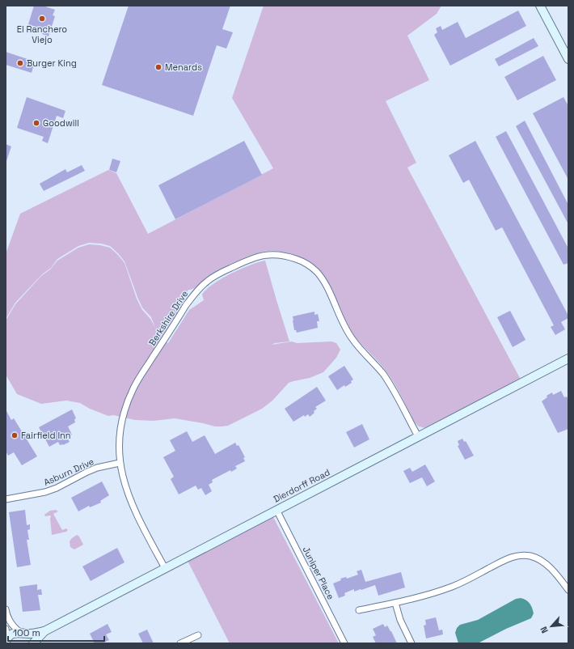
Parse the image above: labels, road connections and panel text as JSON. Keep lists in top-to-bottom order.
{
  "streets": {
    "street": [
      "Berkshire Drive",
      "Asburn Drive",
      "Dierdorff Road",
      "Juniper Place"
    ]
  },
  "crossings": [
    ["Berkshire Drive", "Asburn Drive"],
    ["Berkshire Drive", "Dierdorff Road"],
    ["Dierdorff Road", "Juniper Place"]
  ],
  "places": [
    "El Ranchero Viejo",
    "Burger King",
    "Menards",
    "Goodwill",
    "Fairfield Inn"
  ],
  "scale_bar": "100 m",
  "north": "bottom left"
}
